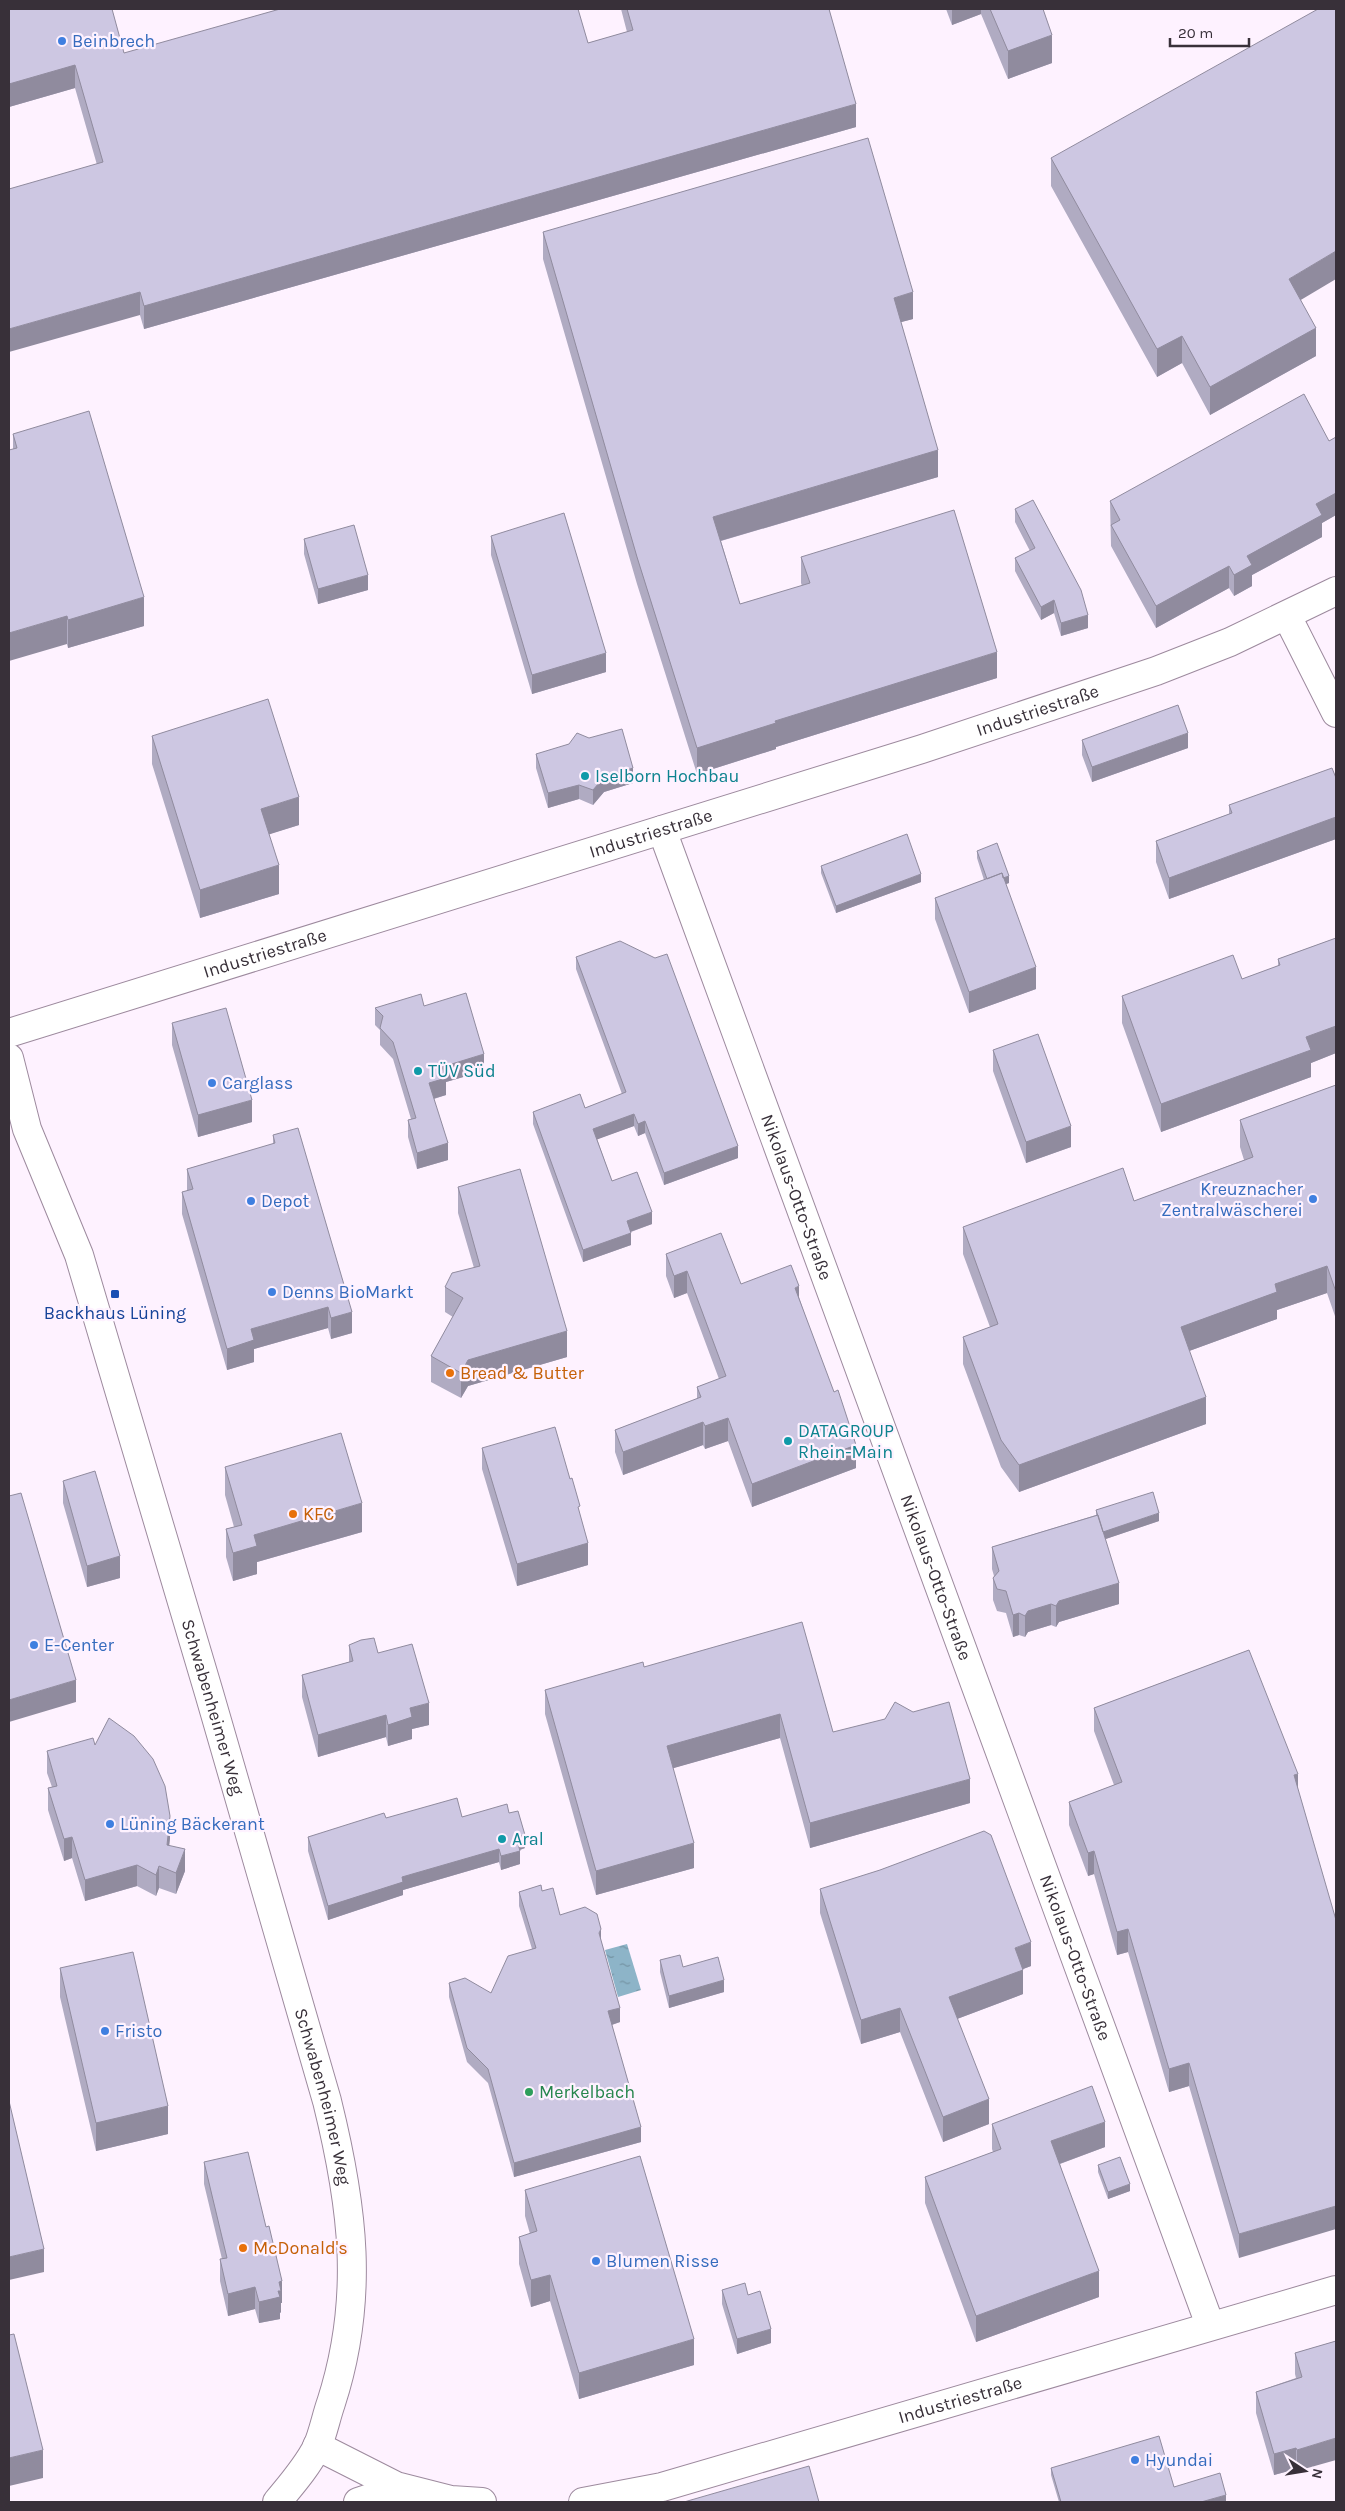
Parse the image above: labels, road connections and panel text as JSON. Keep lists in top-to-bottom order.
{
  "streets": {
    "street": ["Industriestraße", "Nikolaus-Otto-Straße", "Schwabenheimer Weg"]
  },
  "crossings": [
    ["Industriestraße", "Nikolaus-Otto-Straße"]
  ],
  "places": {
    "other": [
      "Beinbrech",
      "Iselborn Hochbau",
      "TÜV Süd",
      "Carglass",
      "Kreuznacher Zentralwäscherei",
      "Depot",
      "Denns BioMarkt",
      "Bread & Butter",
      "DATAGROUP Rhein-Main",
      "KFC",
      "E-Center",
      "Lüning Bäckerant",
      "Aral",
      "Fristo",
      "Merkelbach",
      "McDonald's",
      "Blumen Risse",
      "Hyundai"
    ],
    "transit": ["Backhaus Lüning"]
  },
  "scale_bar": "20 m",
  "north": "right"
}
